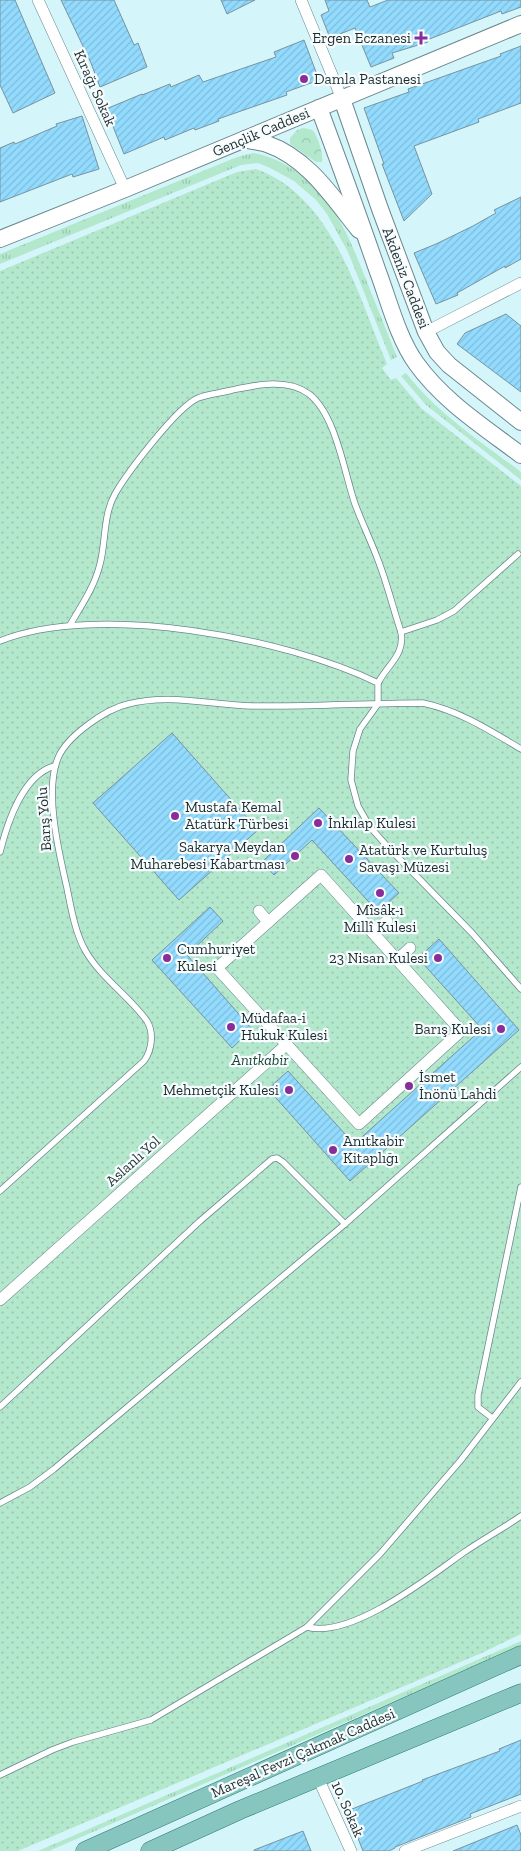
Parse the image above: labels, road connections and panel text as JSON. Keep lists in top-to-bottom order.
{
  "streets": {
    "main road": ["Gençlik Caddesi", "Akdeniz Caddesi", "Mareşal Fevzi Çakmak Caddesi"],
    "street": ["Kırağı Sokak", "Aslanlı Yol", "10. Sokak"],
    "lane": ["Barış Yolu"]
  },
  "crossings": [
    ["Kırağı Sokak", "Gençlik Caddesi"],
    ["Gençlik Caddesi", "Akdeniz Caddesi"],
    ["Mareşal Fevzi Çakmak Caddesi", "10. Sokak"]
  ],
  "parks": ["Anıtkabir"],
  "places": {
    "health": ["Ergen Eczanesi"],
    "other": [
      "Damla Pastanesi",
      "Mustafa Kemal Atatürk Türbesi",
      "İnkılap Kulesi",
      "Sakarya Meydan Muharebesi Kabartması",
      "Atatürk ve Kurtuluş Savaşı Müzesi",
      "Mîsâk-ı Millî Kulesi",
      "Cumhuriyet Kulesi",
      "23 Nisan Kulesi",
      "Müdafaa-i Hukuk Kulesi",
      "Barış Kulesi",
      "İsmet İnönü Lahdi",
      "Mehmetçik Kulesi",
      "Anıtkabir Kitaplığı"
    ]
  }
}
